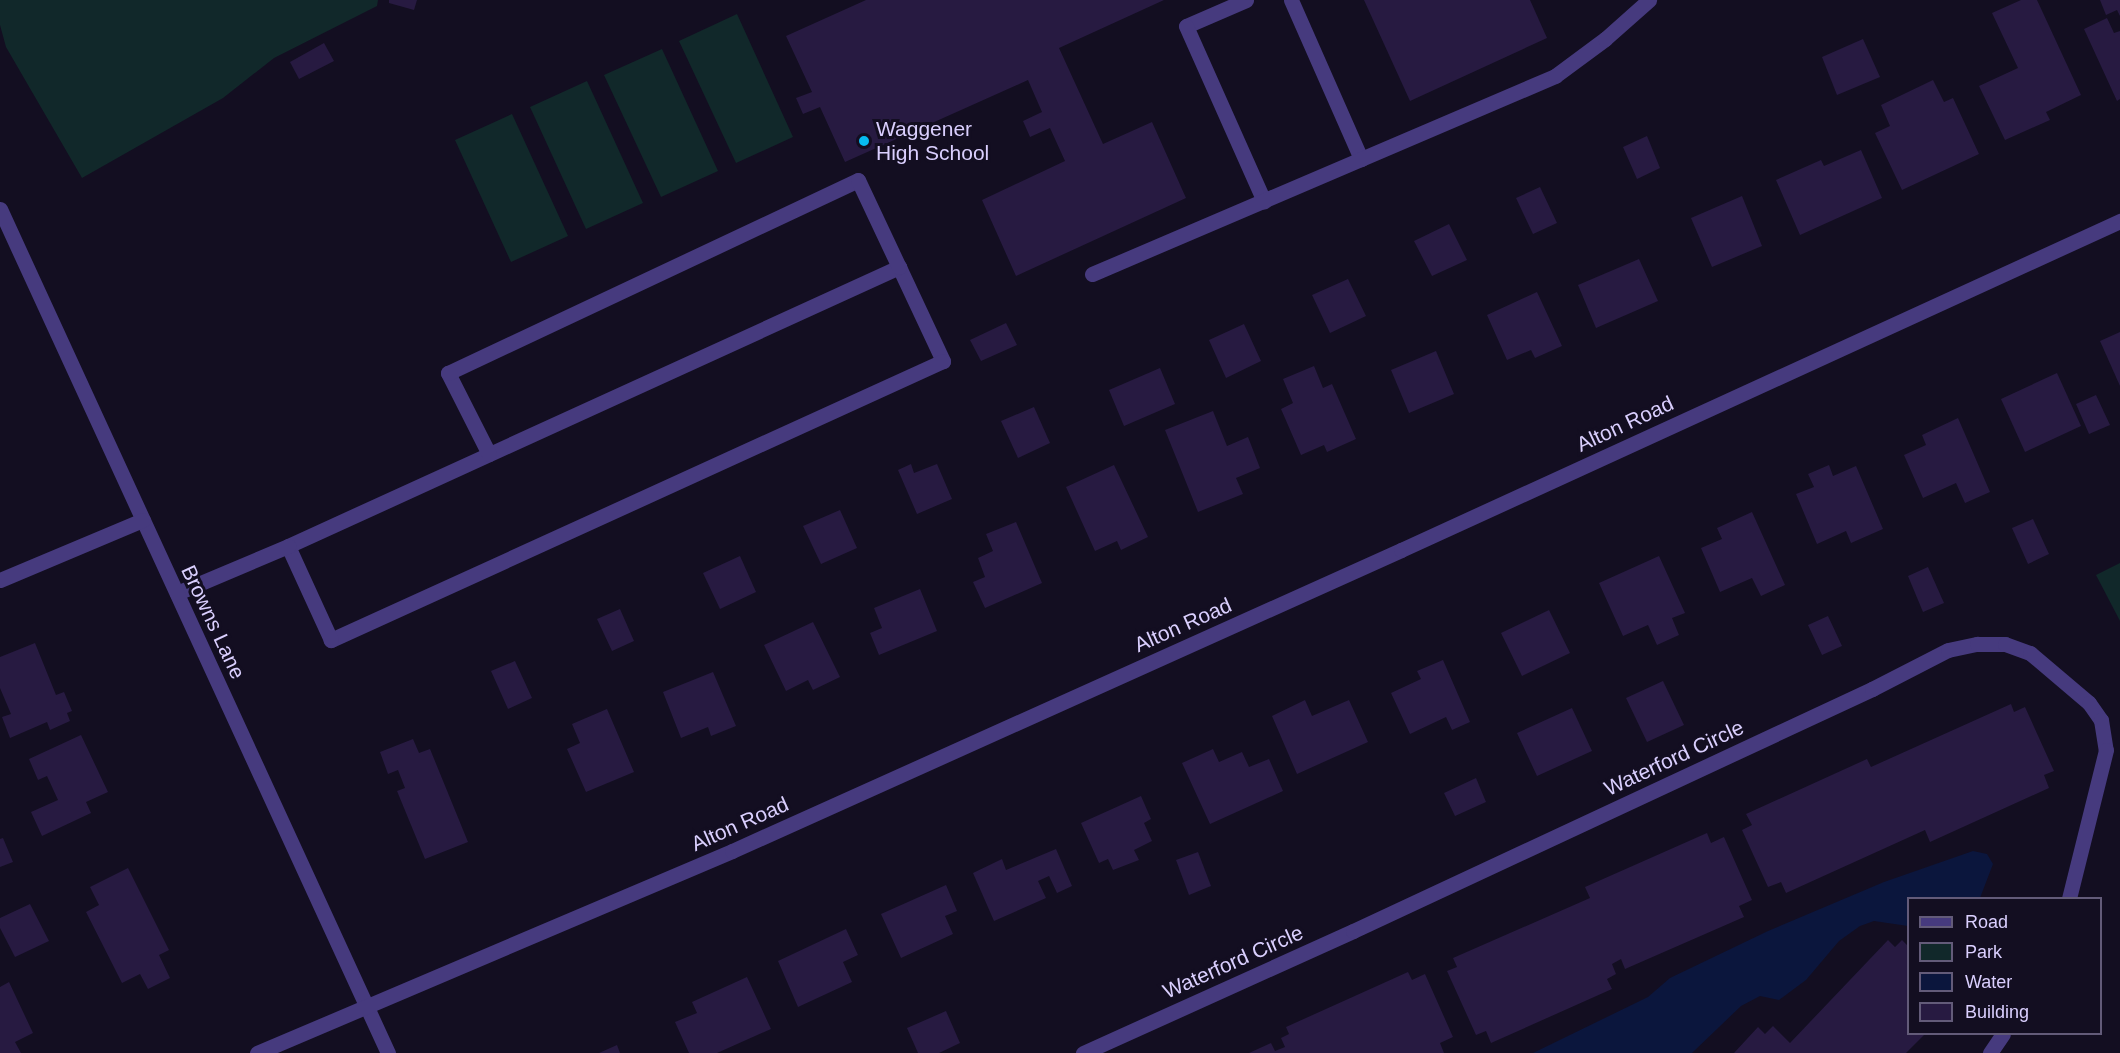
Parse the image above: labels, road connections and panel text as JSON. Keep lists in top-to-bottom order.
{
  "streets": {
    "street": ["Alton Road", "Browns Lane", "Waterford Circle"]
  },
  "crossings": [
    ["Alton Road", "Browns Lane"]
  ],
  "places": ["Waggener High School"],
  "legend": [
    "Road",
    "Park",
    "Water",
    "Building"
  ]
}
